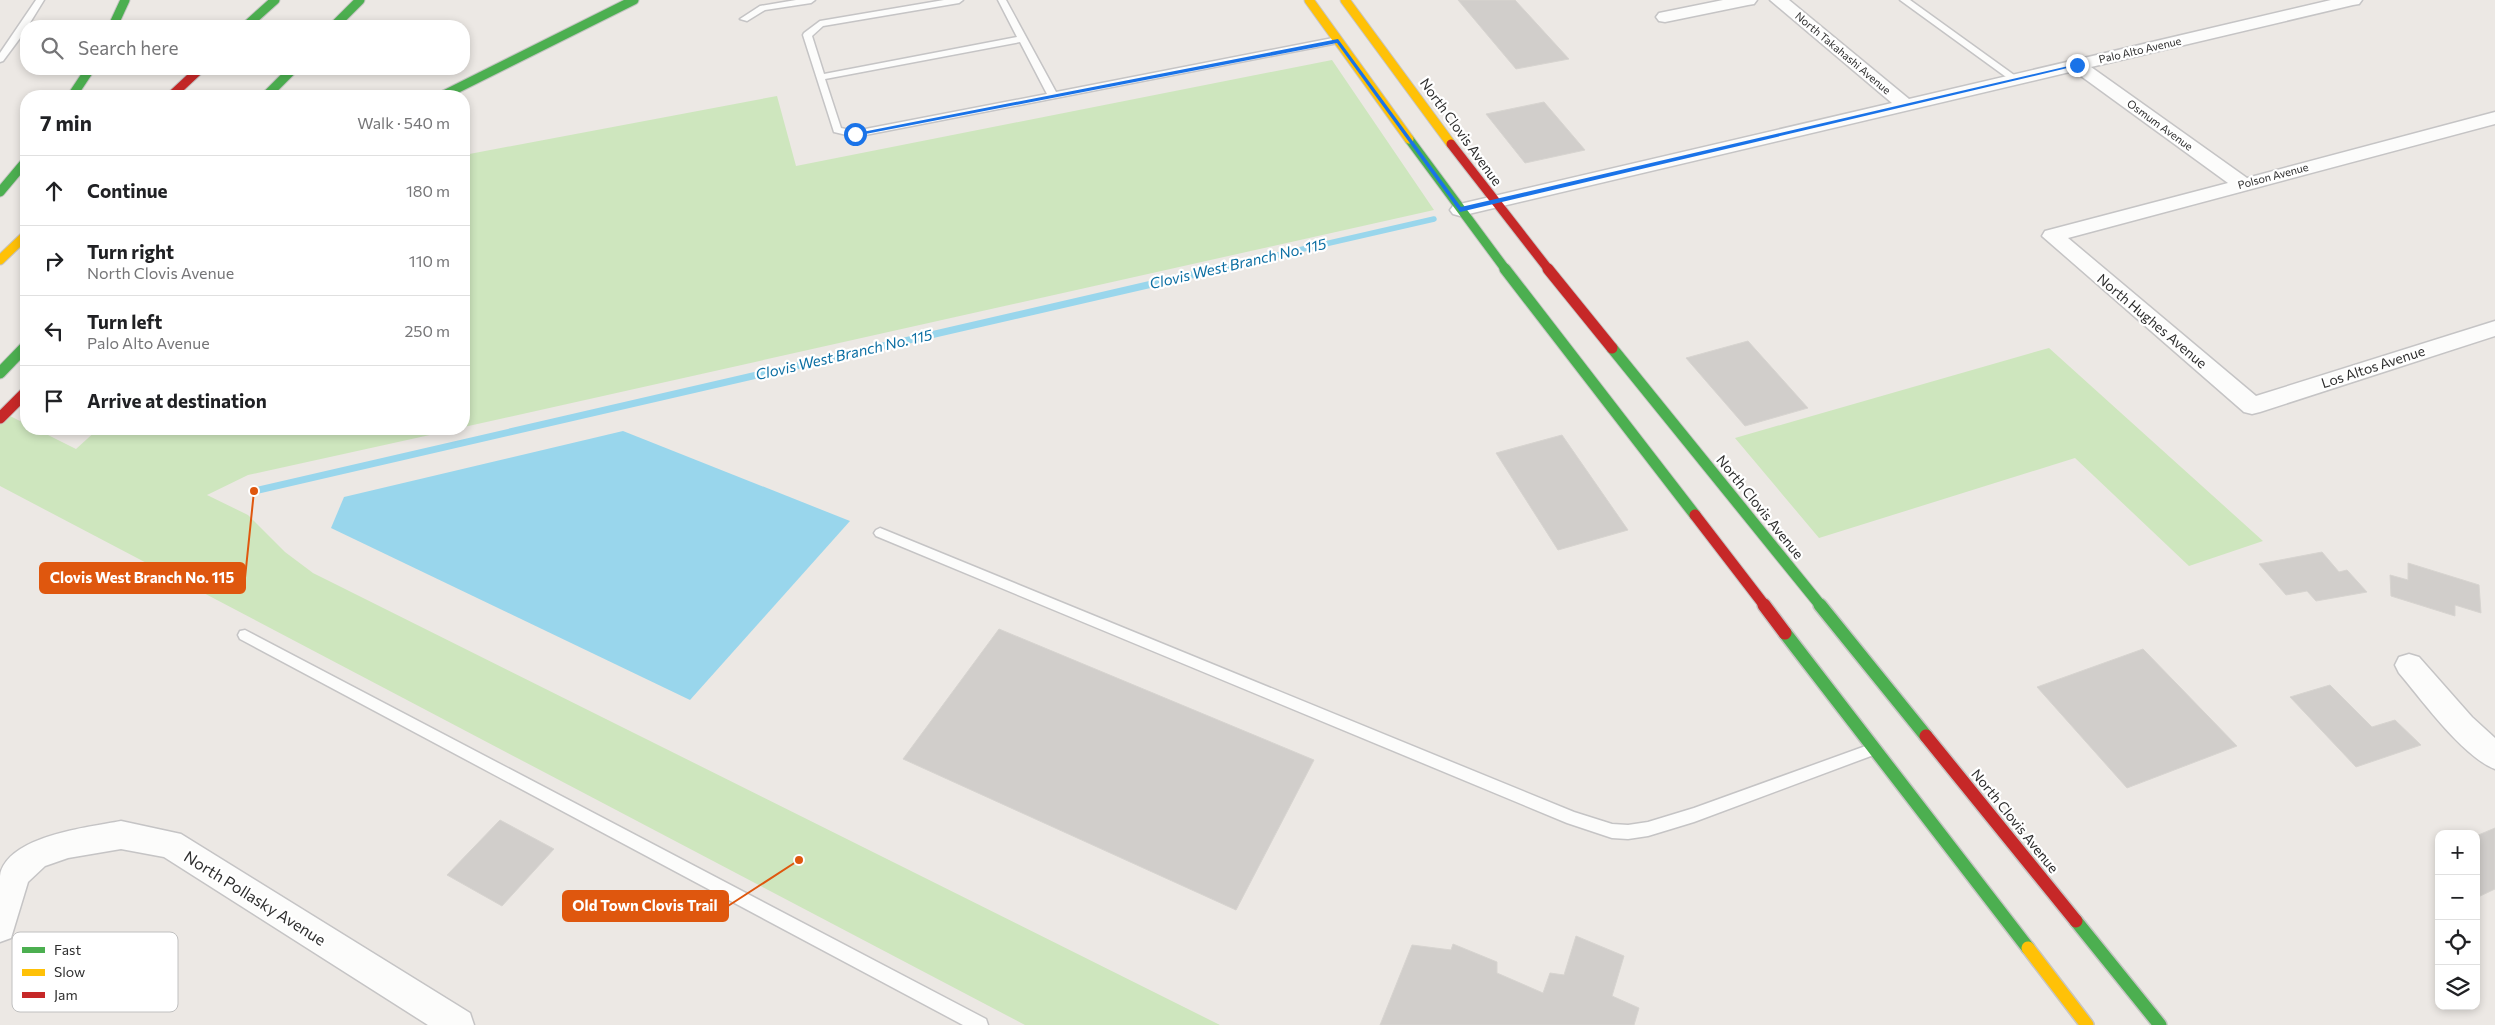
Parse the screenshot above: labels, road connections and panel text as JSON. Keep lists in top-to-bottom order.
{
  "streets": {
    "main road": ["North Clovis Avenue"],
    "street": [
      "Palo Alto Avenue",
      "North Takahashi Avenue",
      "Osmum Avenue",
      "Polson Avenue",
      "North Hughes Avenue",
      "Los Altos Avenue",
      "North Pollasky Avenue"
    ]
  },
  "crossings": [
    ["Palo Alto Avenue", "North Takahashi Avenue"],
    ["Palo Alto Avenue", "Osmum Avenue"],
    ["Palo Alto Avenue", "North Clovis Avenue"],
    ["Osmum Avenue", "Polson Avenue"],
    ["Polson Avenue", "North Hughes Avenue"],
    ["North Hughes Avenue", "Los Altos Avenue"]
  ],
  "water": ["Clovis West Branch No. 115"],
  "places": ["Clovis West Branch No. 115", "Old Town Clovis Trail"],
  "legend": ["Fast", "Slow", "Jam"],
  "page": {
    "search": "Search here",
    "heading": ["7 min", "Walk · 540 m"],
    "list": [
      ["Continue", "180 m"],
      ["Turn right", "North Clovis Avenue", "110 m"],
      ["Turn left", "Palo Alto Avenue", "250 m"],
      "Arrive at destination"
    ],
    "map_buttons": ["+", "−"]
  }
}
